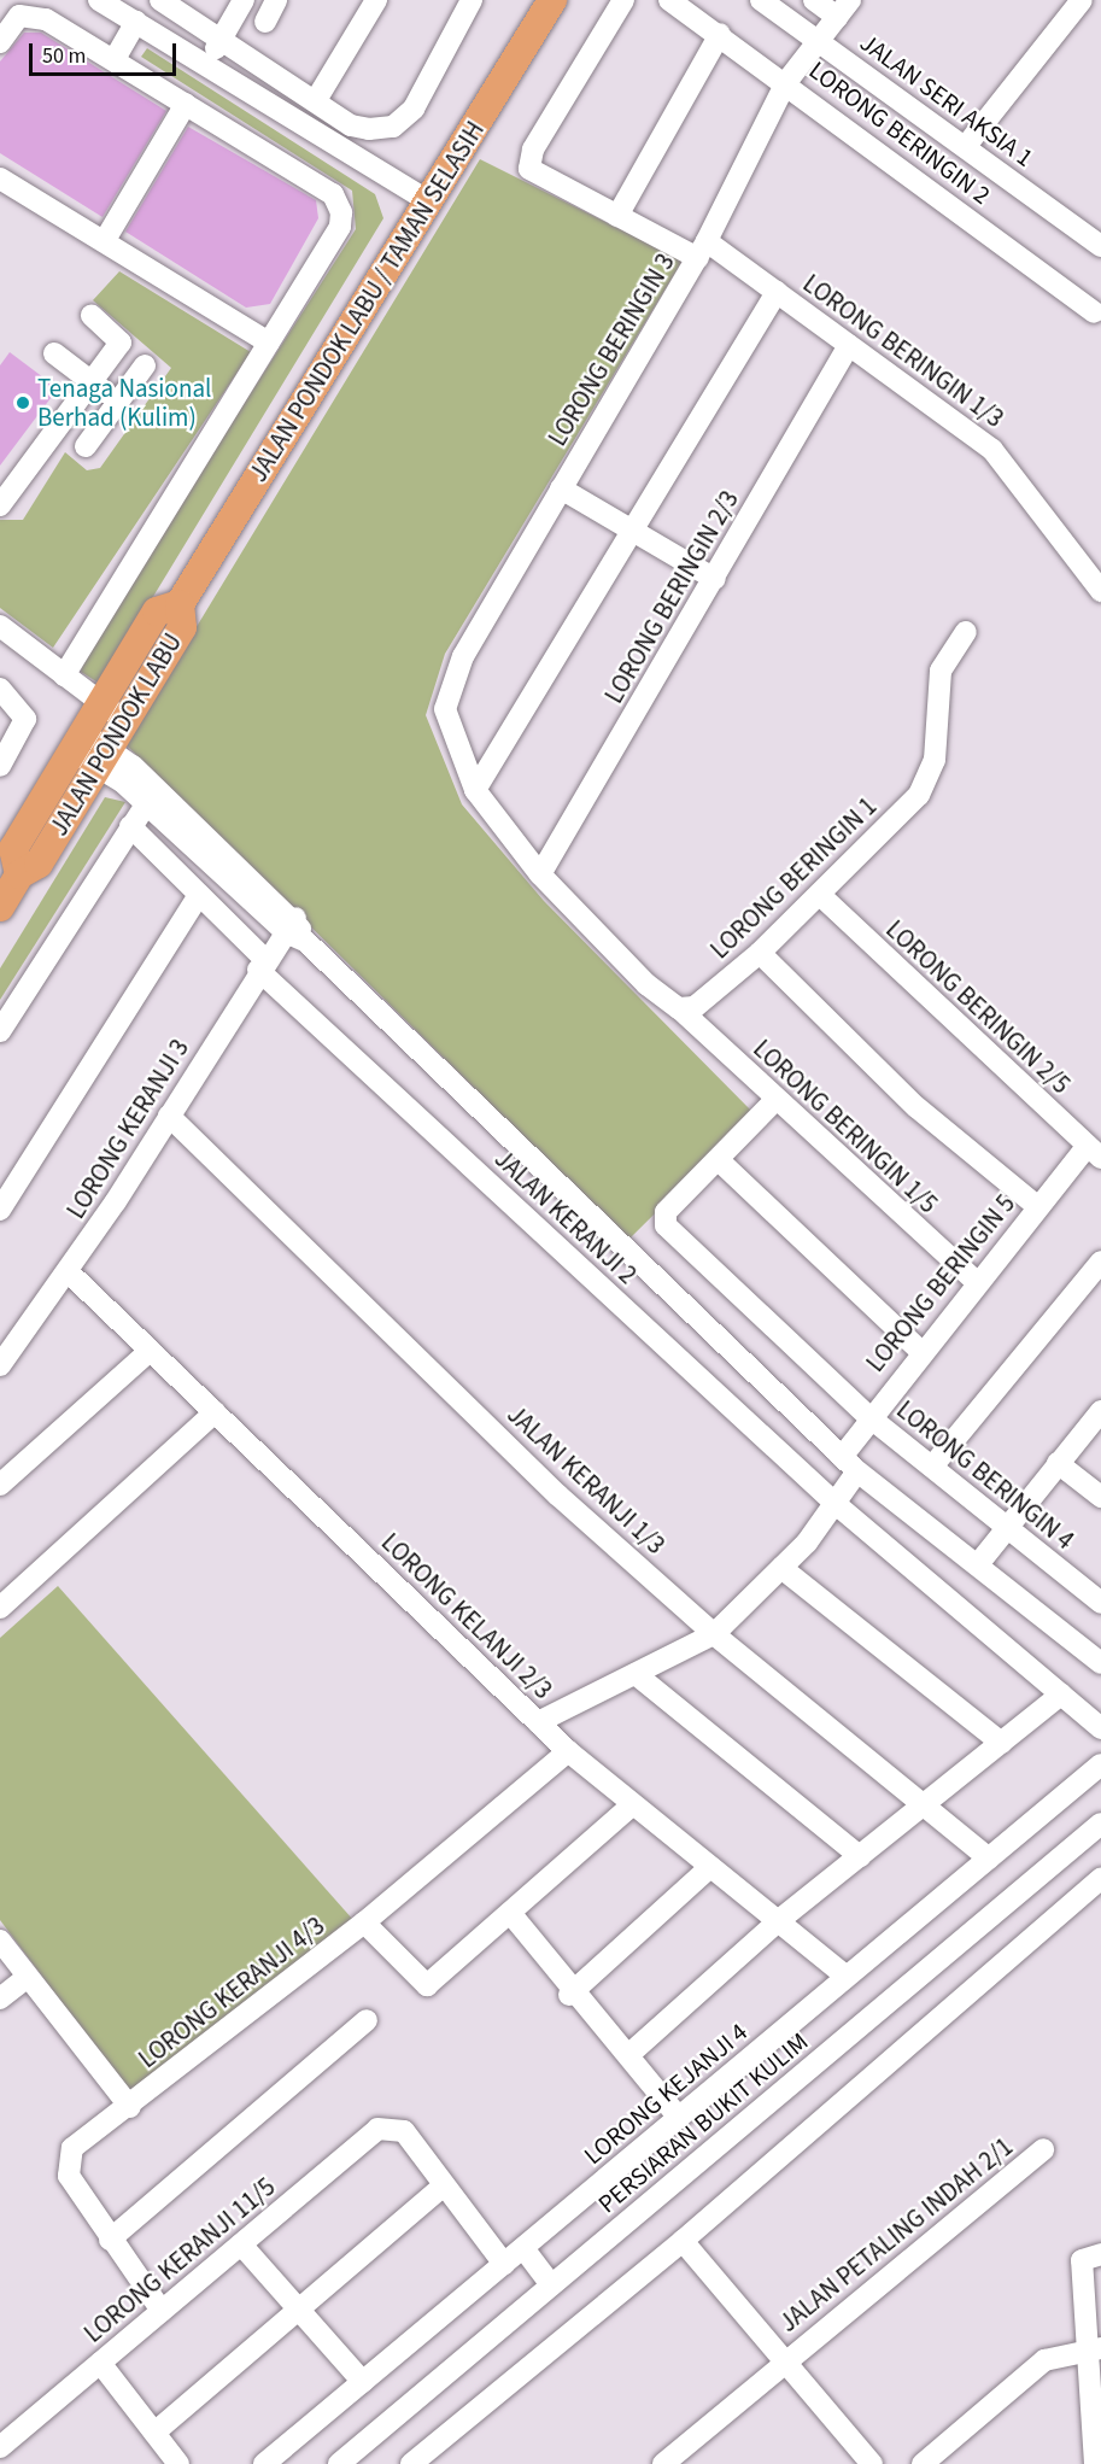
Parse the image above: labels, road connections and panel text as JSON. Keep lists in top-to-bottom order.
{
  "streets": {
    "main road": ["JALAN PONDOK LABU / TAMAN SELASIH", "JALAN PONDOK LABU"],
    "street": [
      "JALAN SERI AKSIA 1",
      "LORONG BERINGIN 2",
      "LORONG BERINGIN 3",
      "LORONG BERINGIN 1/3",
      "LORONG BERINGIN 2/3",
      "LORONG BERINGIN 1",
      "LORONG BERINGIN 2/5",
      "LORONG BERINGIN 1/5",
      "LORONG KERANJI 3",
      "JALAN KERANJI 2",
      "LORONG BERINGIN 5",
      "LORONG BERINGIN 4",
      "JALAN KERANJI 1/3",
      "LORONG KELANJI 2/3",
      "LORONG KERANJI 4/3",
      "LORONG KEJANJI 4",
      "PERSIARAN BUKIT KULIM",
      "JALAN PETALING INDAH 2/1",
      "LORONG KERANJI 11/5"
    ]
  },
  "crossings": [
    ["JALAN SERI AKSIA 1", "LORONG BERINGIN 3"],
    ["LORONG BERINGIN 2", "LORONG BERINGIN 3"],
    ["JALAN PONDOK LABU / TAMAN SELASIH", "JALAN PONDOK LABU"],
    ["LORONG BERINGIN 3", "LORONG BERINGIN 1/3"],
    ["LORONG BERINGIN 3", "LORONG BERINGIN 1/5"],
    ["LORONG BERINGIN 1/3", "LORONG BERINGIN 2/3"],
    ["LORONG BERINGIN 2/3", "LORONG BERINGIN 1/5"],
    ["LORONG BERINGIN 1", "LORONG BERINGIN 2/5"],
    ["LORONG BERINGIN 1", "LORONG BERINGIN 1/5"],
    ["LORONG BERINGIN 2/5", "LORONG BERINGIN 5"],
    ["LORONG BERINGIN 1/5", "LORONG BERINGIN 5"],
    ["LORONG BERINGIN 1/5", "LORONG BERINGIN 4"],
    ["LORONG KERANJI 3", "JALAN KERANJI 2"],
    ["LORONG KERANJI 3", "JALAN KERANJI 1/3"],
    ["LORONG KERANJI 3", "LORONG KELANJI 2/3"],
    ["JALAN KERANJI 2", "LORONG BERINGIN 5"],
    ["LORONG BERINGIN 5", "LORONG BERINGIN 4"],
    ["LORONG BERINGIN 5", "JALAN KERANJI 1/3"],
    ["LORONG BERINGIN 5", "LORONG KELANJI 2/3"],
    ["JALAN KERANJI 1/3", "LORONG KEJANJI 4"],
    ["LORONG KELANJI 2/3", "LORONG KERANJI 4/3"],
    ["LORONG KELANJI 2/3", "LORONG KEJANJI 4"],
    ["LORONG KERANJI 4/3", "LORONG KERANJI 11/5"]
  ],
  "places": ["Tenaga Nasional Berhad (Kulim)"],
  "scale_bar": "50 m"
}
